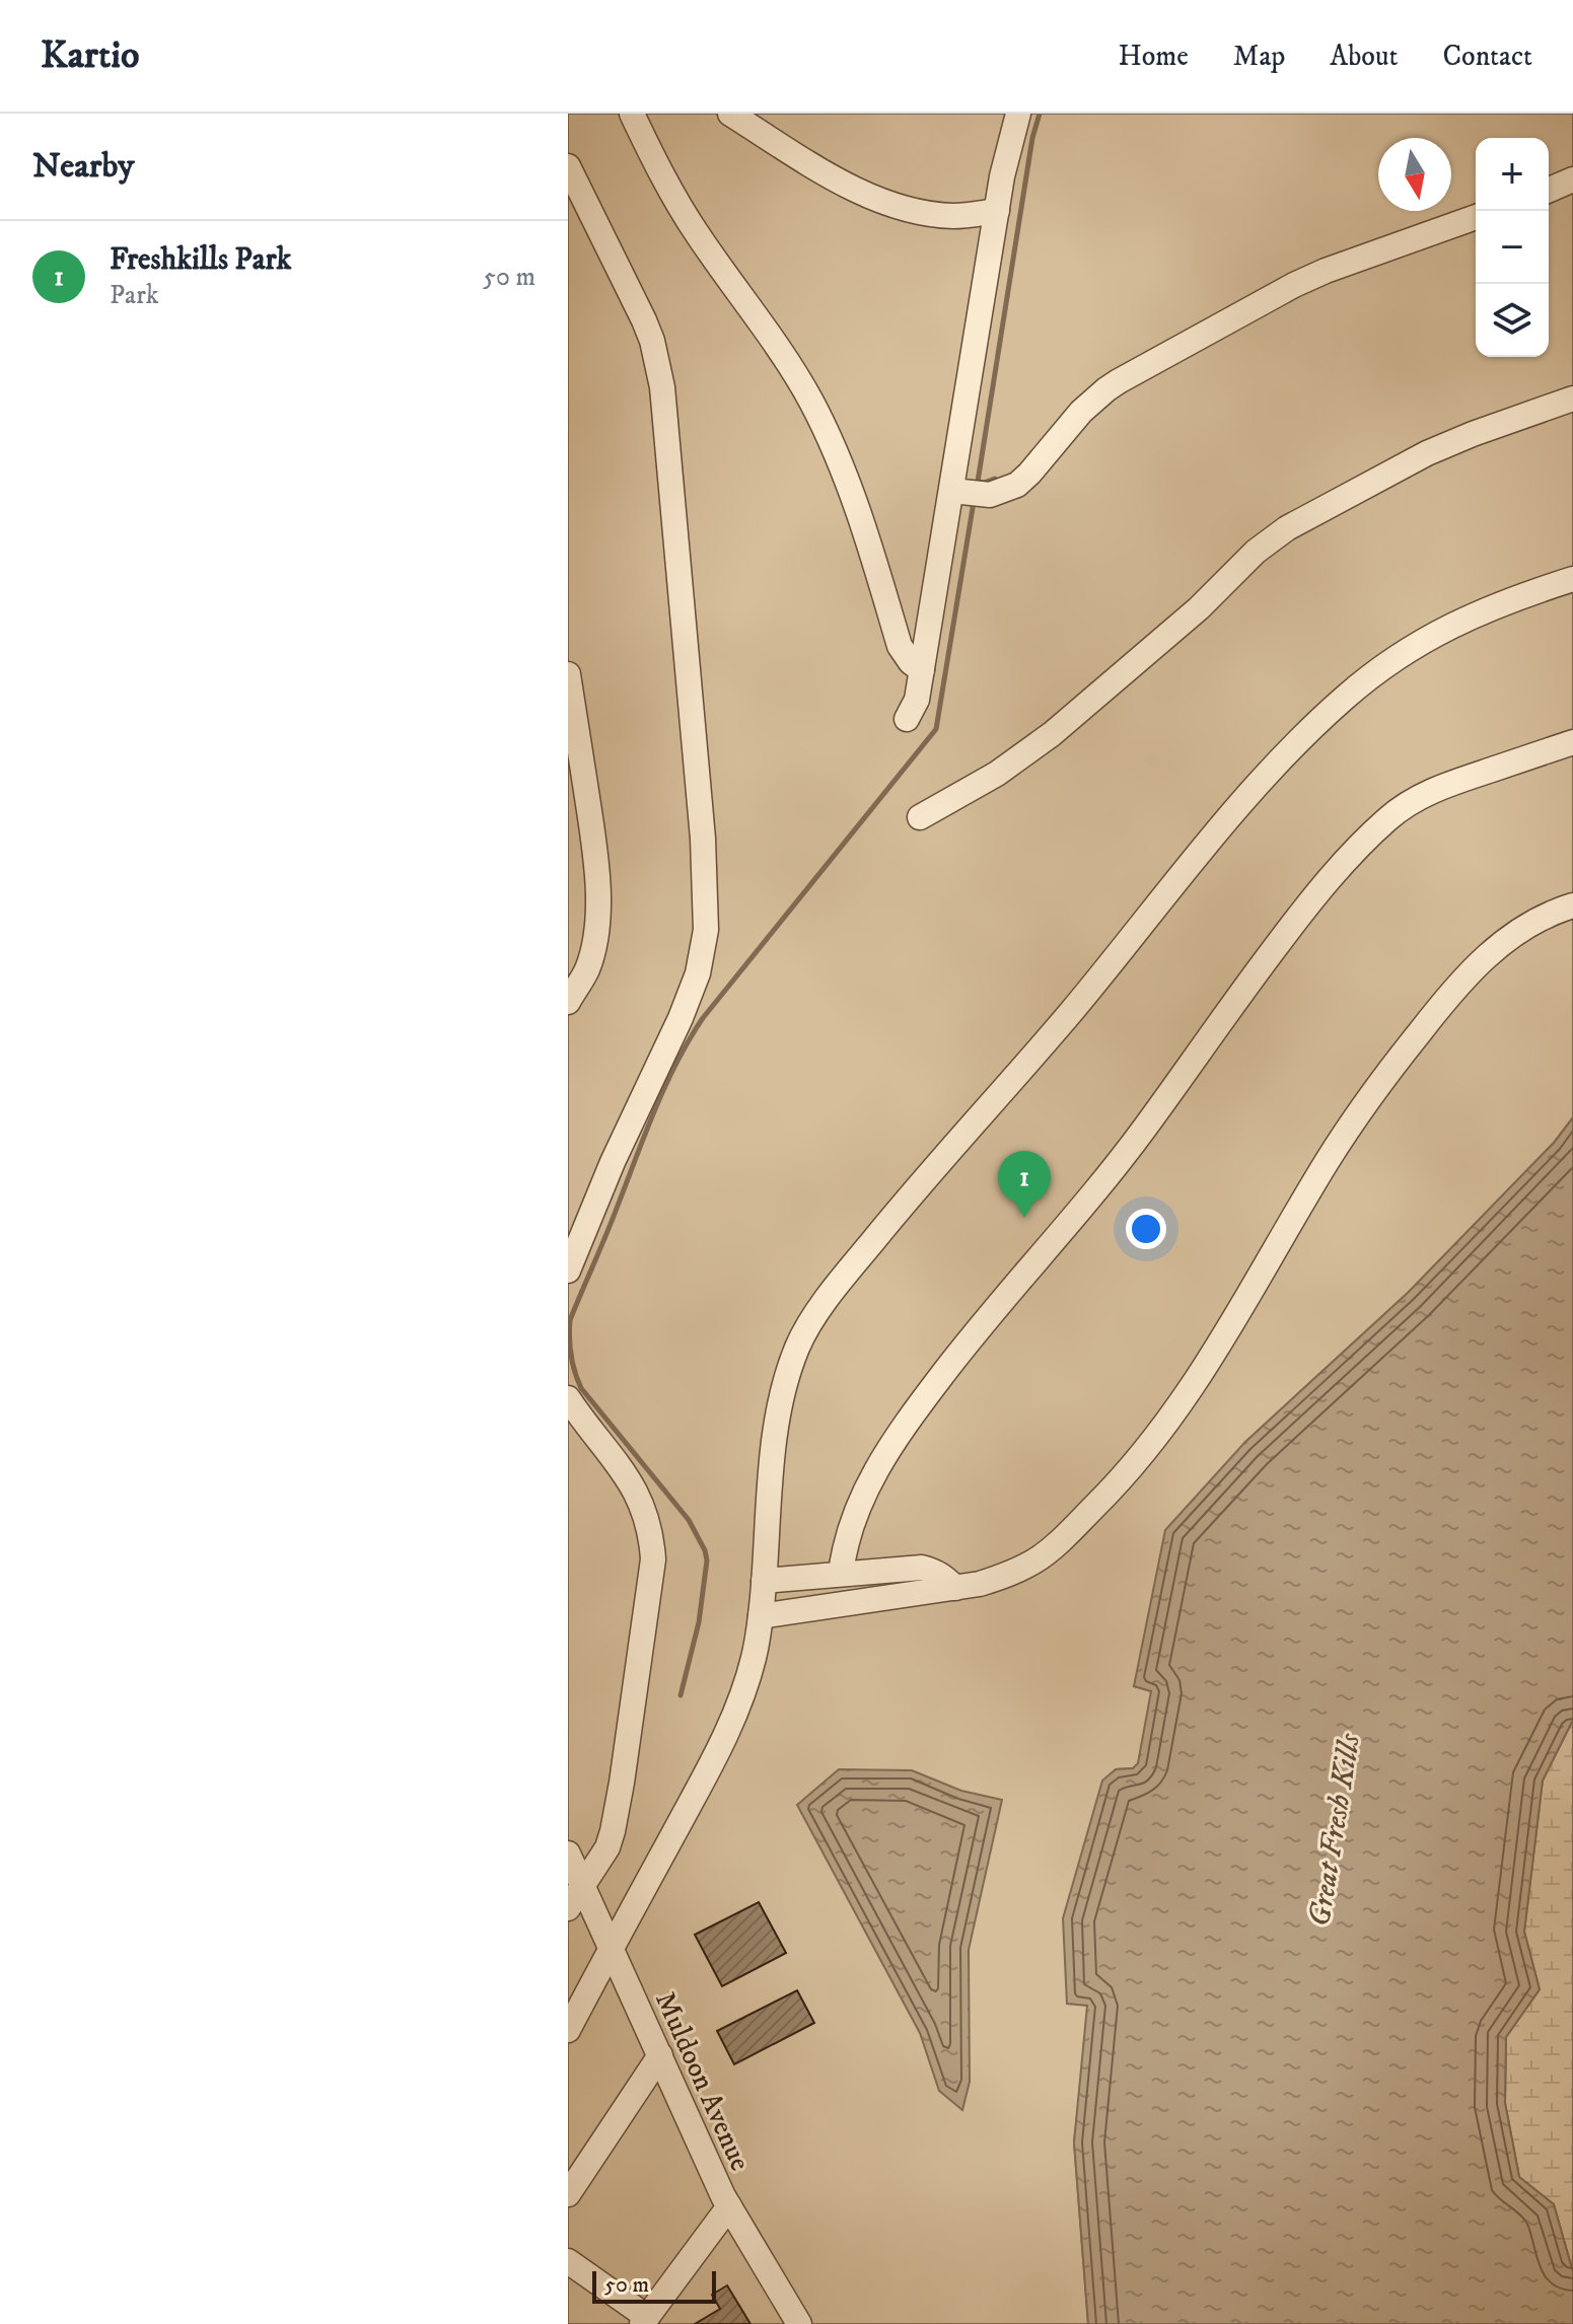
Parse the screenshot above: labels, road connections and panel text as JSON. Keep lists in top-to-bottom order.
{
  "streets": {
    "street": ["Muldoon Avenue"]
  },
  "water": ["Great Fresh Kills"],
  "scale_bar": "50 m",
  "north": "bottom",
  "page": {
    "header": "Kartio",
    "nav": [
      "Home",
      "Map",
      "About",
      "Contact"
    ],
    "heading": "Nearby",
    "map_buttons": ["+", "−"],
    "list": [
      {
        "mark": "1",
        "name": "Freshkills Park",
        "note": "Park",
        "value": "50 m"
      }
    ],
    "pins": "1",
    "scale": "50 m"
  }
}
